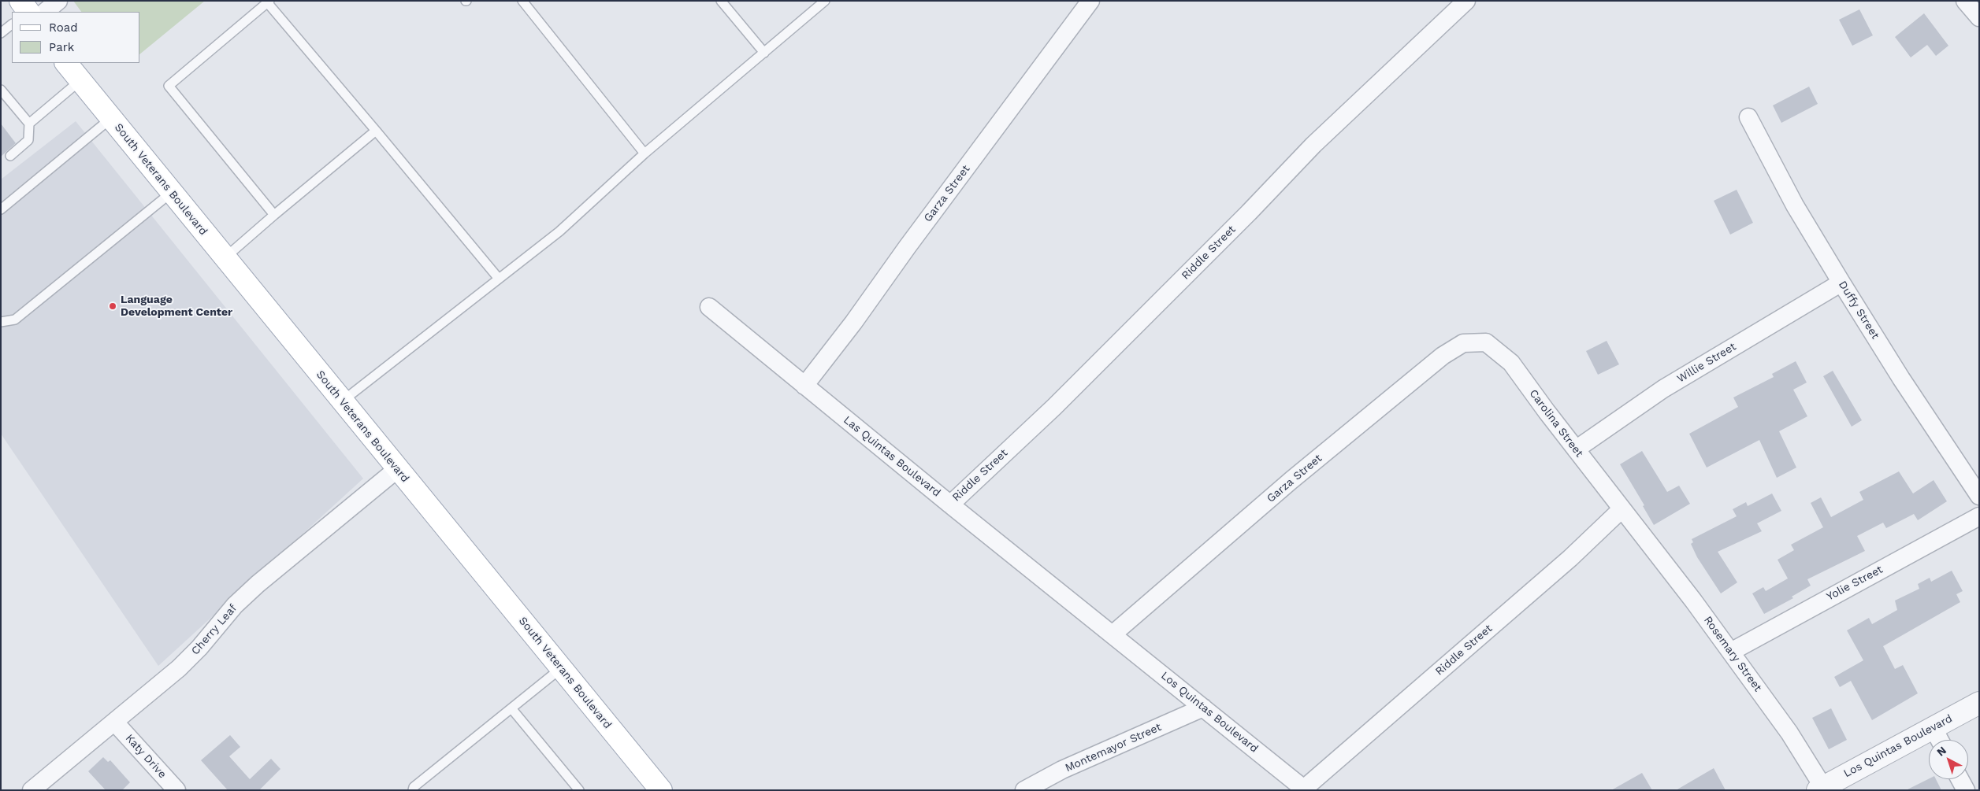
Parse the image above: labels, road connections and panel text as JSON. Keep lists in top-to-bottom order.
{
  "streets": {
    "main road": ["South Veterans Boulevard"],
    "street": [
      "Garza Street",
      "Riddle Street",
      "Duffy Street",
      "Willie Street",
      "Carolina Street",
      "Las Quintas Boulevard",
      "Yolie Street",
      "Cherry Leaf",
      "Rosemary Street",
      "Los Quintas Boulevard",
      "Montemayor Street",
      "Katy Drive"
    ]
  },
  "crossings": [
    ["South Veterans Boulevard", "Cherry Leaf"],
    ["Garza Street", "Carolina Street"],
    ["Garza Street", "Las Quintas Boulevard"],
    ["Garza Street", "Los Quintas Boulevard"],
    ["Riddle Street", "Carolina Street"],
    ["Riddle Street", "Las Quintas Boulevard"],
    ["Riddle Street", "Los Quintas Boulevard"],
    ["Duffy Street", "Willie Street"],
    ["Willie Street", "Carolina Street"],
    ["Carolina Street", "Rosemary Street"],
    ["Las Quintas Boulevard", "Los Quintas Boulevard"],
    ["Yolie Street", "Rosemary Street"],
    ["Cherry Leaf", "Katy Drive"],
    ["Rosemary Street", "Los Quintas Boulevard"],
    ["Los Quintas Boulevard", "Montemayor Street"]
  ],
  "places": ["Language Development Center"],
  "legend": ["Road", "Park"],
  "north": "top left"
}
